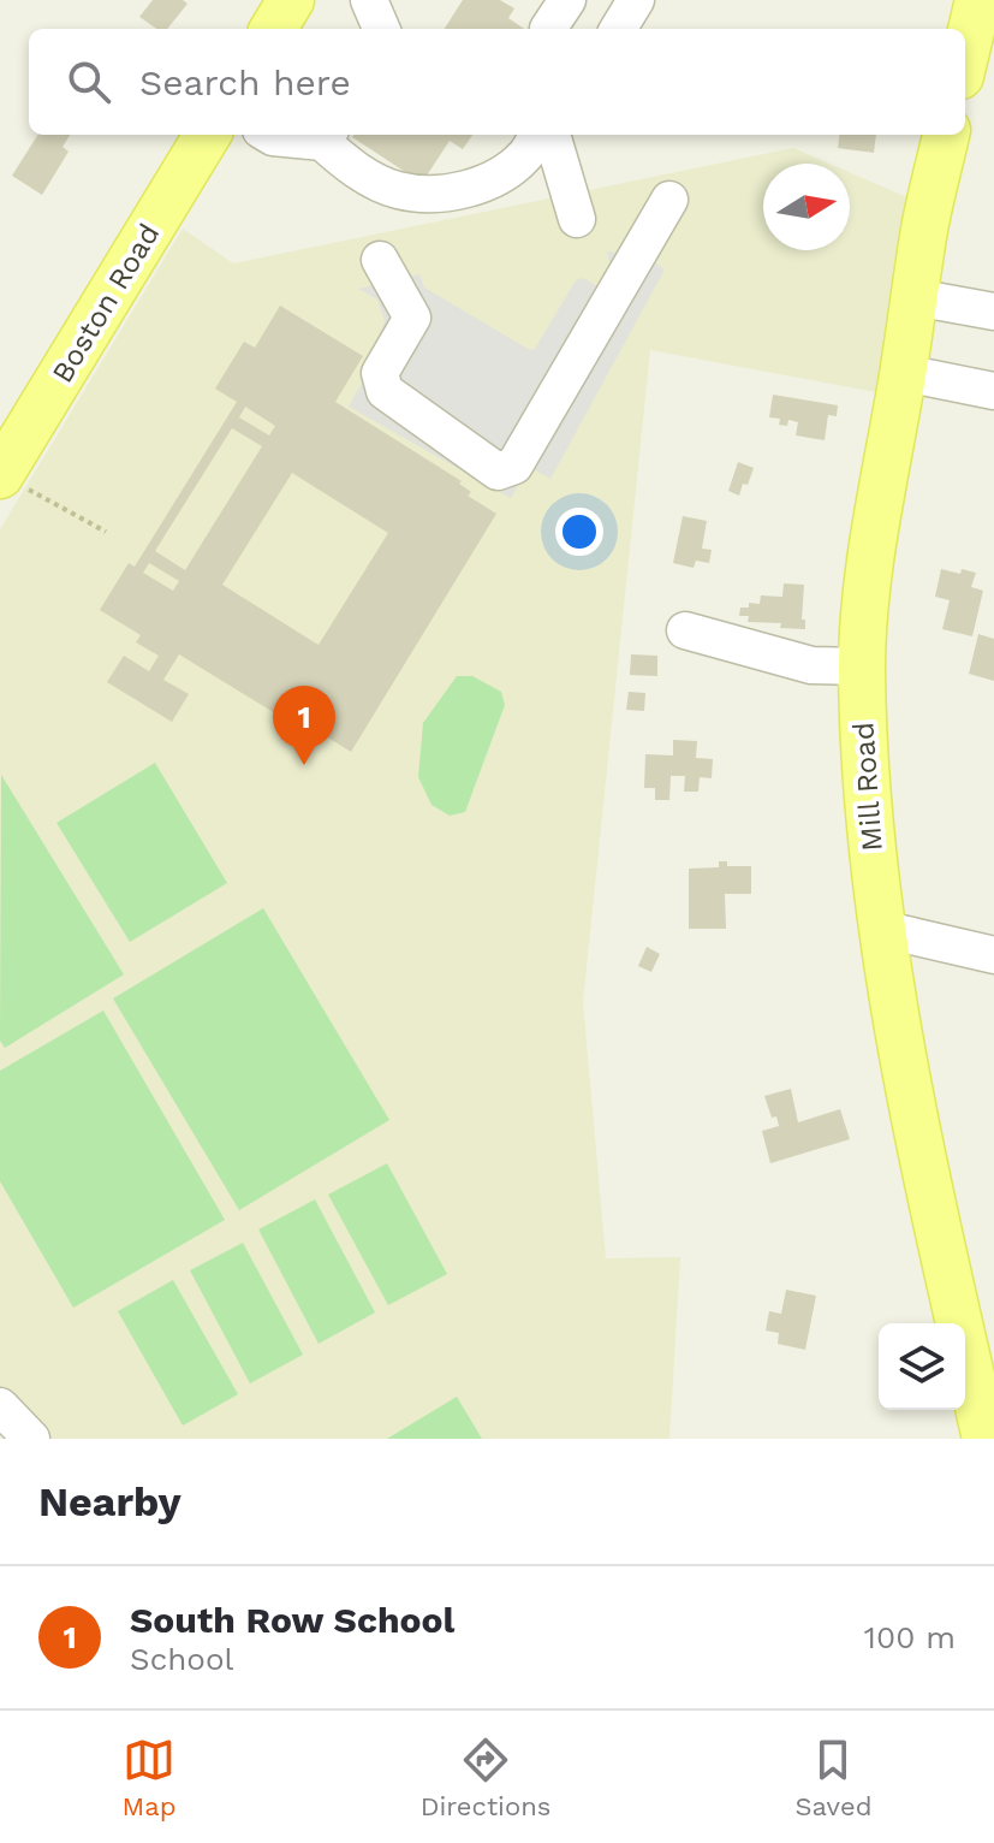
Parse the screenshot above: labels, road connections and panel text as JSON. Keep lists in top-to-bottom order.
{
  "streets": {
    "main road": ["Boston Road", "Mill Road"]
  },
  "north": "right",
  "page": {
    "search": "Search here",
    "pins": "1",
    "heading": "Nearby",
    "list": [
      {
        "mark": "1",
        "name": "South Row School",
        "note": "School",
        "value": "100 m"
      }
    ],
    "nav": ["Map", "Directions", "Saved"]
  }
}
